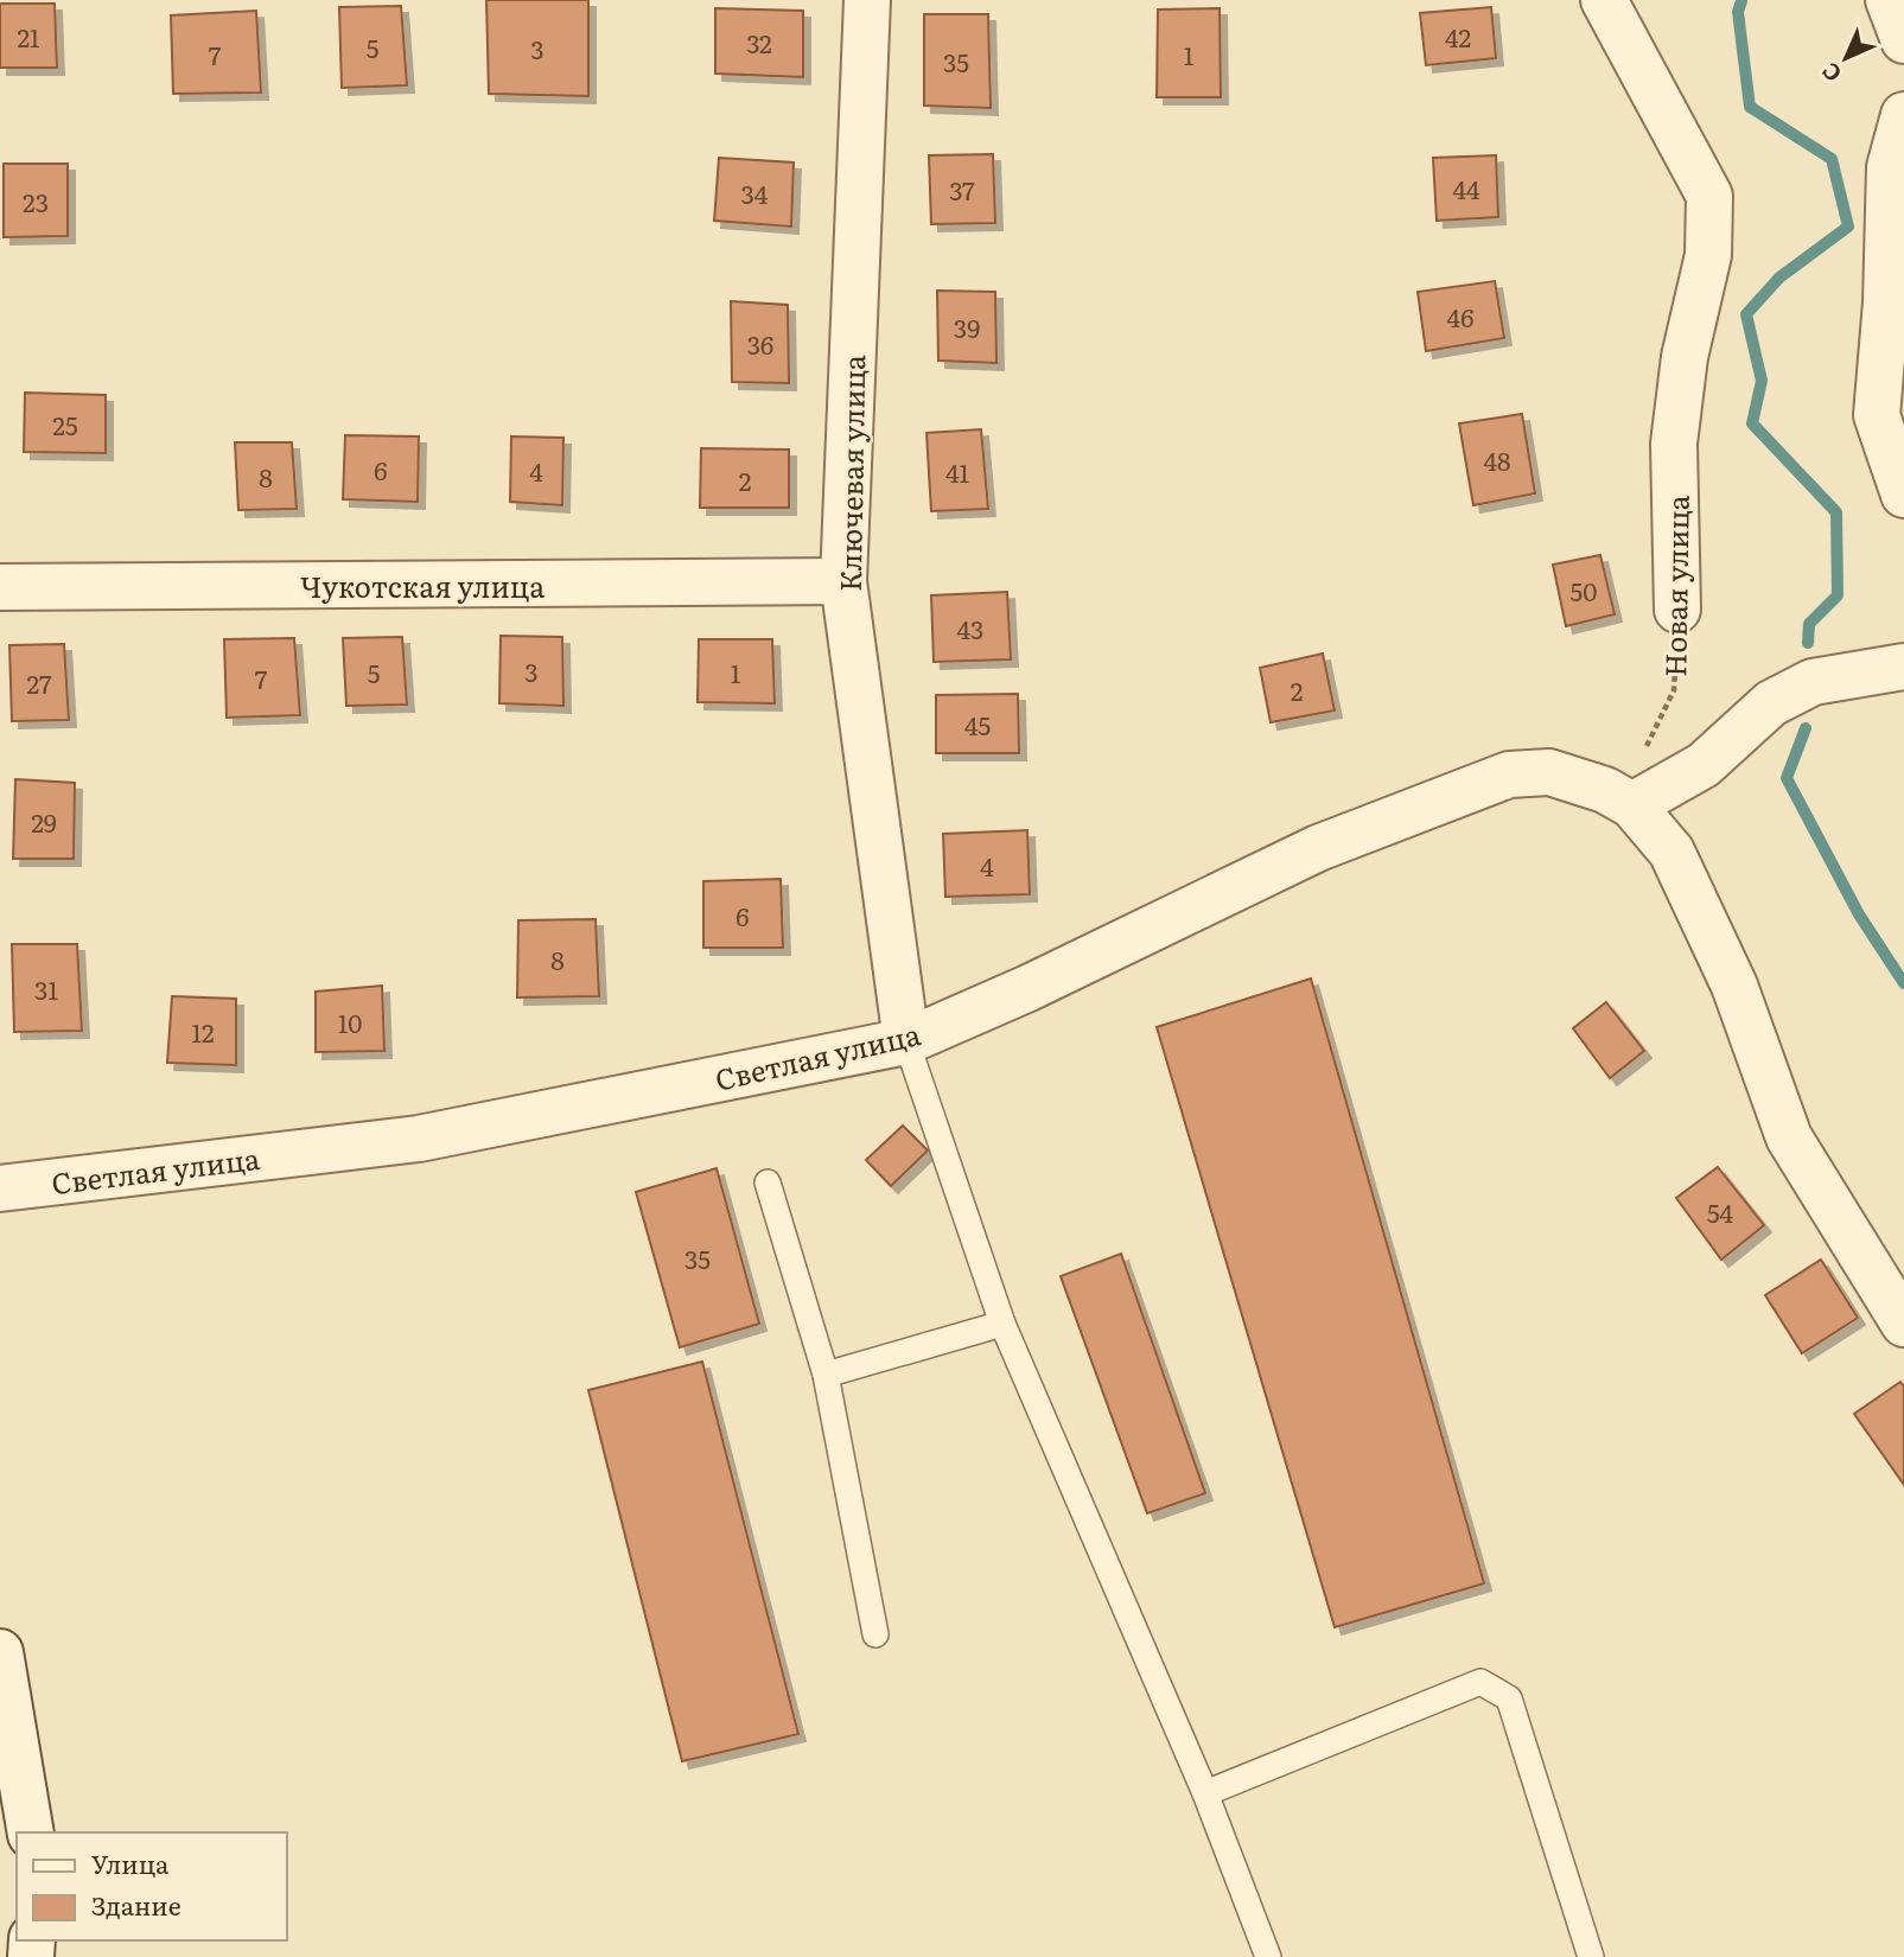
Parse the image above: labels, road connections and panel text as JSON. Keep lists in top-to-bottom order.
{
  "streets": {
    "street": [
      "Ключевая улица",
      "Чукотская улица",
      "Новая улица",
      "Светлая улица"
    ]
  },
  "crossings": [
    ["Ключевая улица", "Чукотская улица"],
    ["Ключевая улица", "Светлая улица"],
    ["Новая улица", "Светлая улица"]
  ],
  "house_numbers": [
    "21",
    "42",
    "32",
    "5",
    "3",
    "7",
    "1",
    "35",
    "44",
    "37",
    "34",
    "23",
    "46",
    "39",
    "36",
    "25",
    "48",
    "6",
    "4",
    "41",
    "8",
    "2",
    "50",
    "43",
    "3",
    "5",
    "1",
    "7",
    "27",
    "2",
    "45",
    "29",
    "4",
    "6",
    "8",
    "31",
    "10",
    "12",
    "54",
    "35"
  ],
  "legend": ["Улица", "Здание"],
  "north": "bottom left"
}
